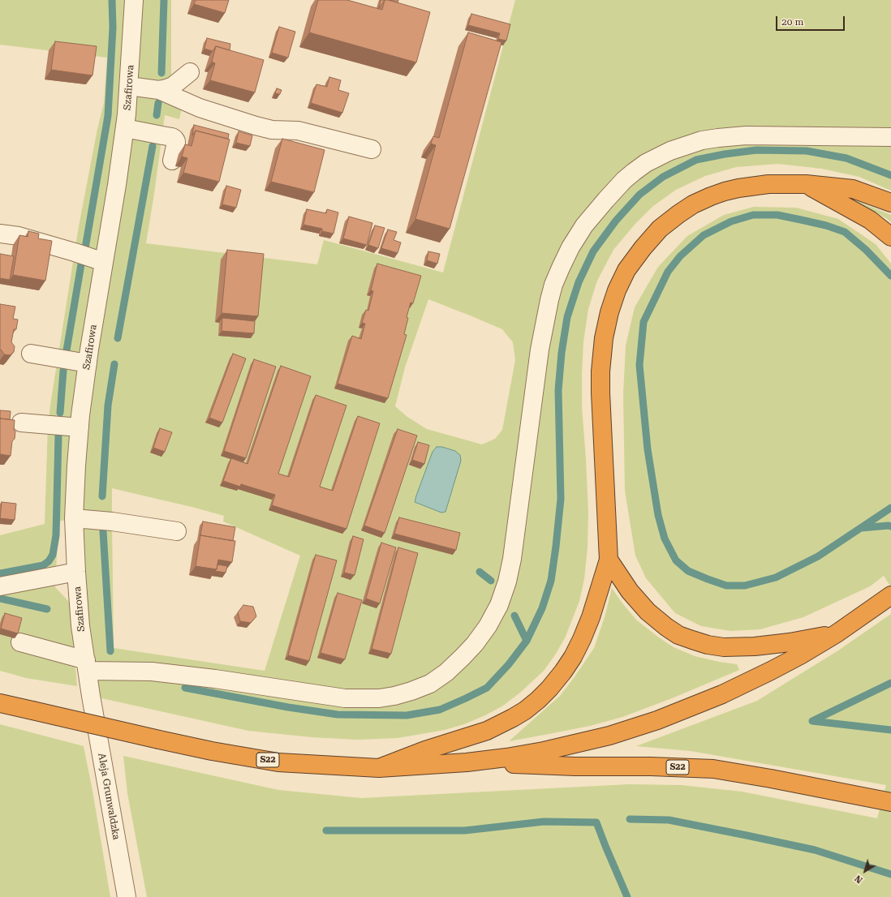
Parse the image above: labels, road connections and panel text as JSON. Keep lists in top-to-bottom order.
{
  "streets": {
    "highway": ["S22"],
    "street": ["Szafirowa", "Aleja Grunwaldzka"]
  },
  "crossings": [
    ["Szafirowa", "Aleja Grunwaldzka"]
  ],
  "scale_bar": "20 m",
  "north": "bottom left"
}
